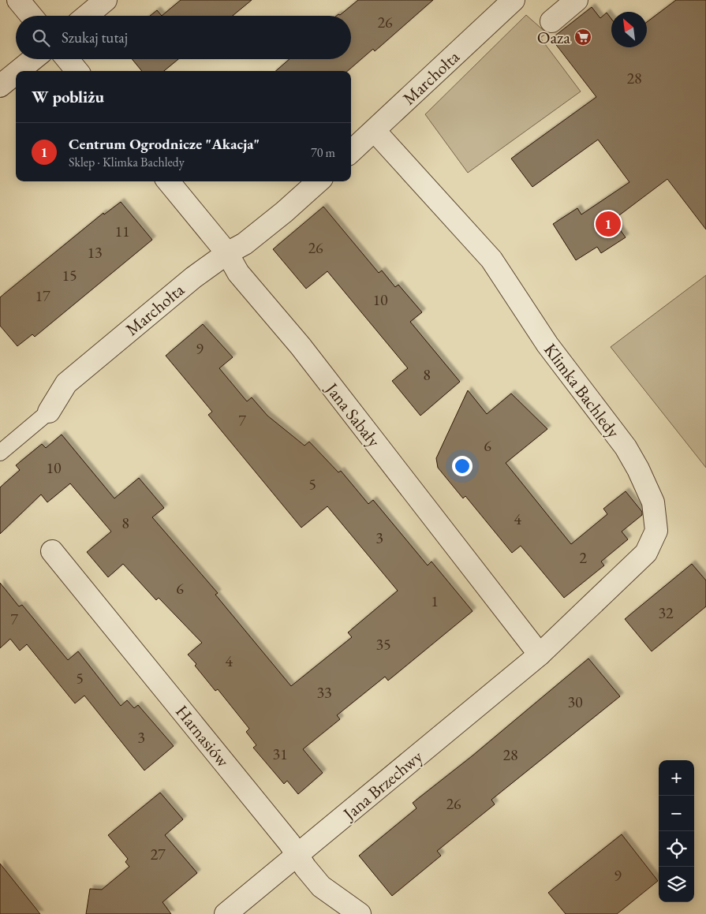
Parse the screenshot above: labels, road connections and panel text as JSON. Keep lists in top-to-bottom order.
{
  "streets": {
    "street": [
      "Marchołta",
      "Klimka Bachledy",
      "Jana Sabały",
      "Harnasiów",
      "Jana Brzechwy"
    ]
  },
  "crossings": [
    ["Marchołta", "Klimka Bachledy"],
    ["Marchołta", "Jana Sabały"],
    ["Klimka Bachledy", "Jana Sabały"],
    ["Klimka Bachledy", "Jana Brzechwy"],
    ["Jana Sabały", "Jana Brzechwy"],
    ["Harnasiów", "Jana Brzechwy"]
  ],
  "places": {
    "supermarket": ["Oaza"]
  },
  "house_numbers": [
    "26",
    "28",
    "11",
    "26",
    "13",
    "15",
    "17",
    "10",
    "9",
    "8",
    "7",
    "6",
    "10",
    "5",
    "4",
    "8",
    "3",
    "2",
    "6",
    "1",
    "32",
    "7",
    "35",
    "4",
    "5",
    "33",
    "30",
    "3",
    "31",
    "28",
    "26",
    "27",
    "9"
  ],
  "north": "top left",
  "page": {
    "search": "Szukaj tutaj",
    "heading": "W pobliżu",
    "list": [
      {
        "mark": "1",
        "name": "Centrum Ogrodnicze \"Akacja\"",
        "note": "Sklep · Klimka Bachledy",
        "value": "70 m"
      }
    ],
    "pins": "1",
    "map_buttons": ["+", "−"]
  }
}
